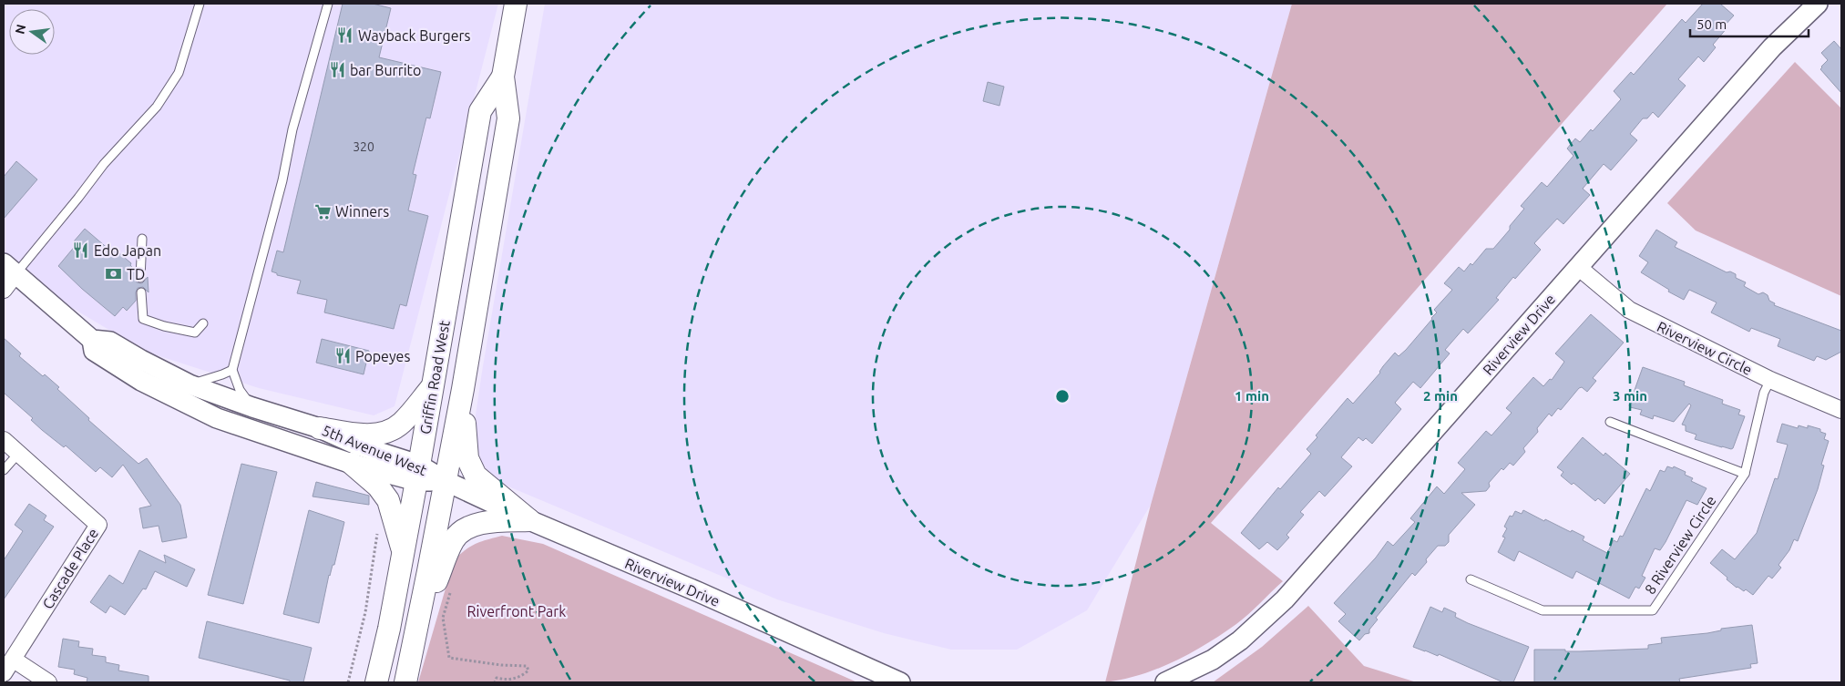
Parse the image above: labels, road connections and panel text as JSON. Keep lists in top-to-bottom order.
{
  "streets": {
    "main road": ["Griffin Road West"],
    "street": [
      "Riverview Drive",
      "Riverview Circle",
      "5th Avenue West",
      "Cascade Place"
    ],
    "lane": ["8 Riverview Circle"]
  },
  "crossings": [
    ["Riverview Drive", "Riverview Circle"],
    ["Riverview Drive", "Griffin Road West"],
    ["Riverview Drive", "5th Avenue West"],
    ["Riverview Circle", "8 Riverview Circle"],
    ["Griffin Road West", "5th Avenue West"]
  ],
  "parks": ["Riverfront Park"],
  "places": {
    "restaurant": [
      "Wayback Burgers",
      "bar Burrito",
      "Edo Japan",
      "Popeyes"
    ],
    "supermarket": ["Winners"],
    "bank": ["TD"]
  },
  "house_numbers": ["320"],
  "scale_bar": "50 m",
  "north": "left",
  "rings": ["1 min", "2 min", "3 min"]
}
